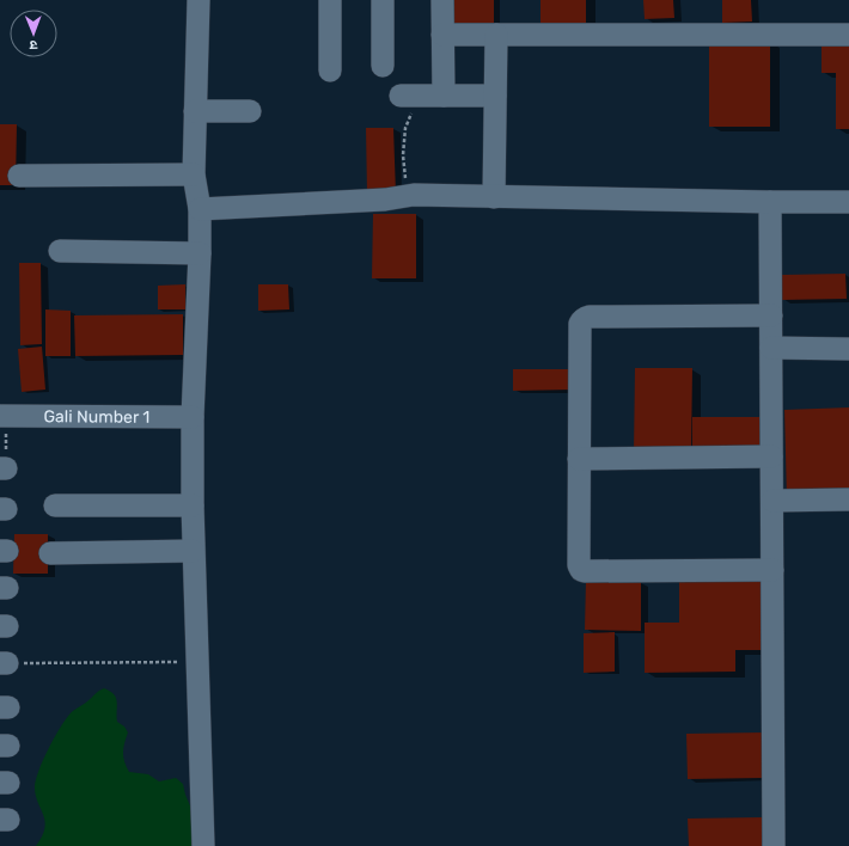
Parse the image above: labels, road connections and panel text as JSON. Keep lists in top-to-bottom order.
{
  "streets": {
    "street": ["Gali Number 1"]
  },
  "north": "bottom"
}
